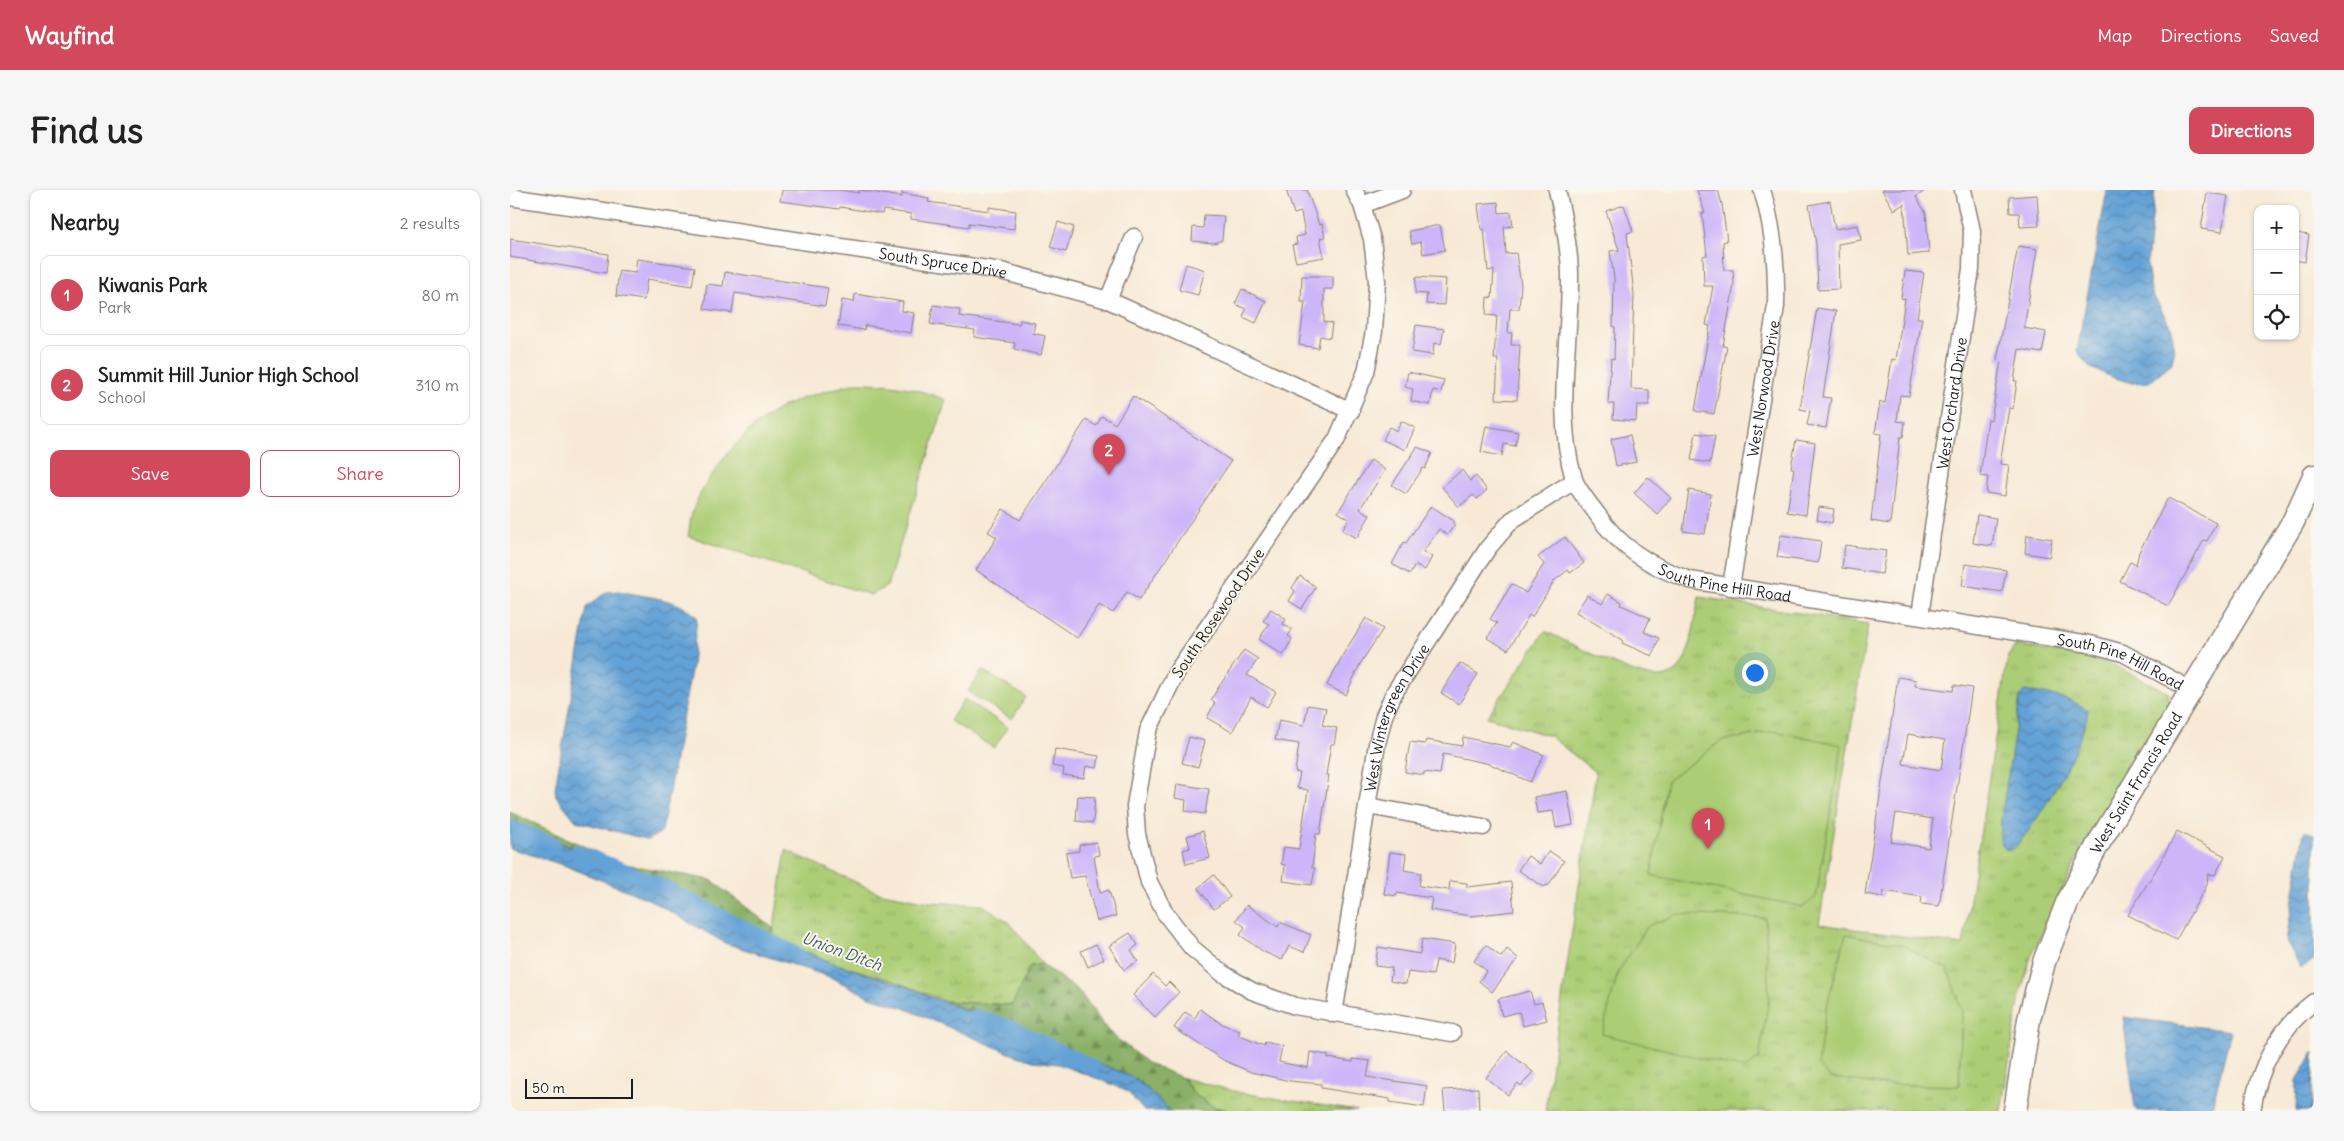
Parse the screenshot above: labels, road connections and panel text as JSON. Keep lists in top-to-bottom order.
{
  "streets": {
    "street": [
      "South Spruce Drive",
      "West Norwood Drive",
      "West Orchard Drive",
      "South Pine Hill Road",
      "South Rosewood Drive",
      "West Wintergreen Drive",
      "West Saint Francis Road"
    ]
  },
  "crossings": [
    ["South Spruce Drive", "South Rosewood Drive"],
    ["West Norwood Drive", "South Pine Hill Road"],
    ["West Orchard Drive", "South Pine Hill Road"],
    ["South Pine Hill Road", "West Wintergreen Drive"],
    ["South Pine Hill Road", "West Saint Francis Road"],
    ["South Rosewood Drive", "West Wintergreen Drive"]
  ],
  "water": ["Union Ditch"],
  "scale_bar": "50 m",
  "page": {
    "header": "Wayfind",
    "nav": ["Map", "Directions", "Saved"],
    "buttons": [
      "Directions",
      ["Save", "Share"]
    ],
    "title": "Find us",
    "heading": ["Nearby", "2 results"],
    "map_buttons": ["+", "−"],
    "list": [
      {
        "mark": "1",
        "name": "Kiwanis Park",
        "note": "Park",
        "value": "80 m"
      },
      {
        "mark": "2",
        "name": "Summit Hill Junior High School",
        "note": "School",
        "value": "310 m"
      }
    ],
    "pins": ["2", "1"],
    "scale": "50 m"
  }
}
